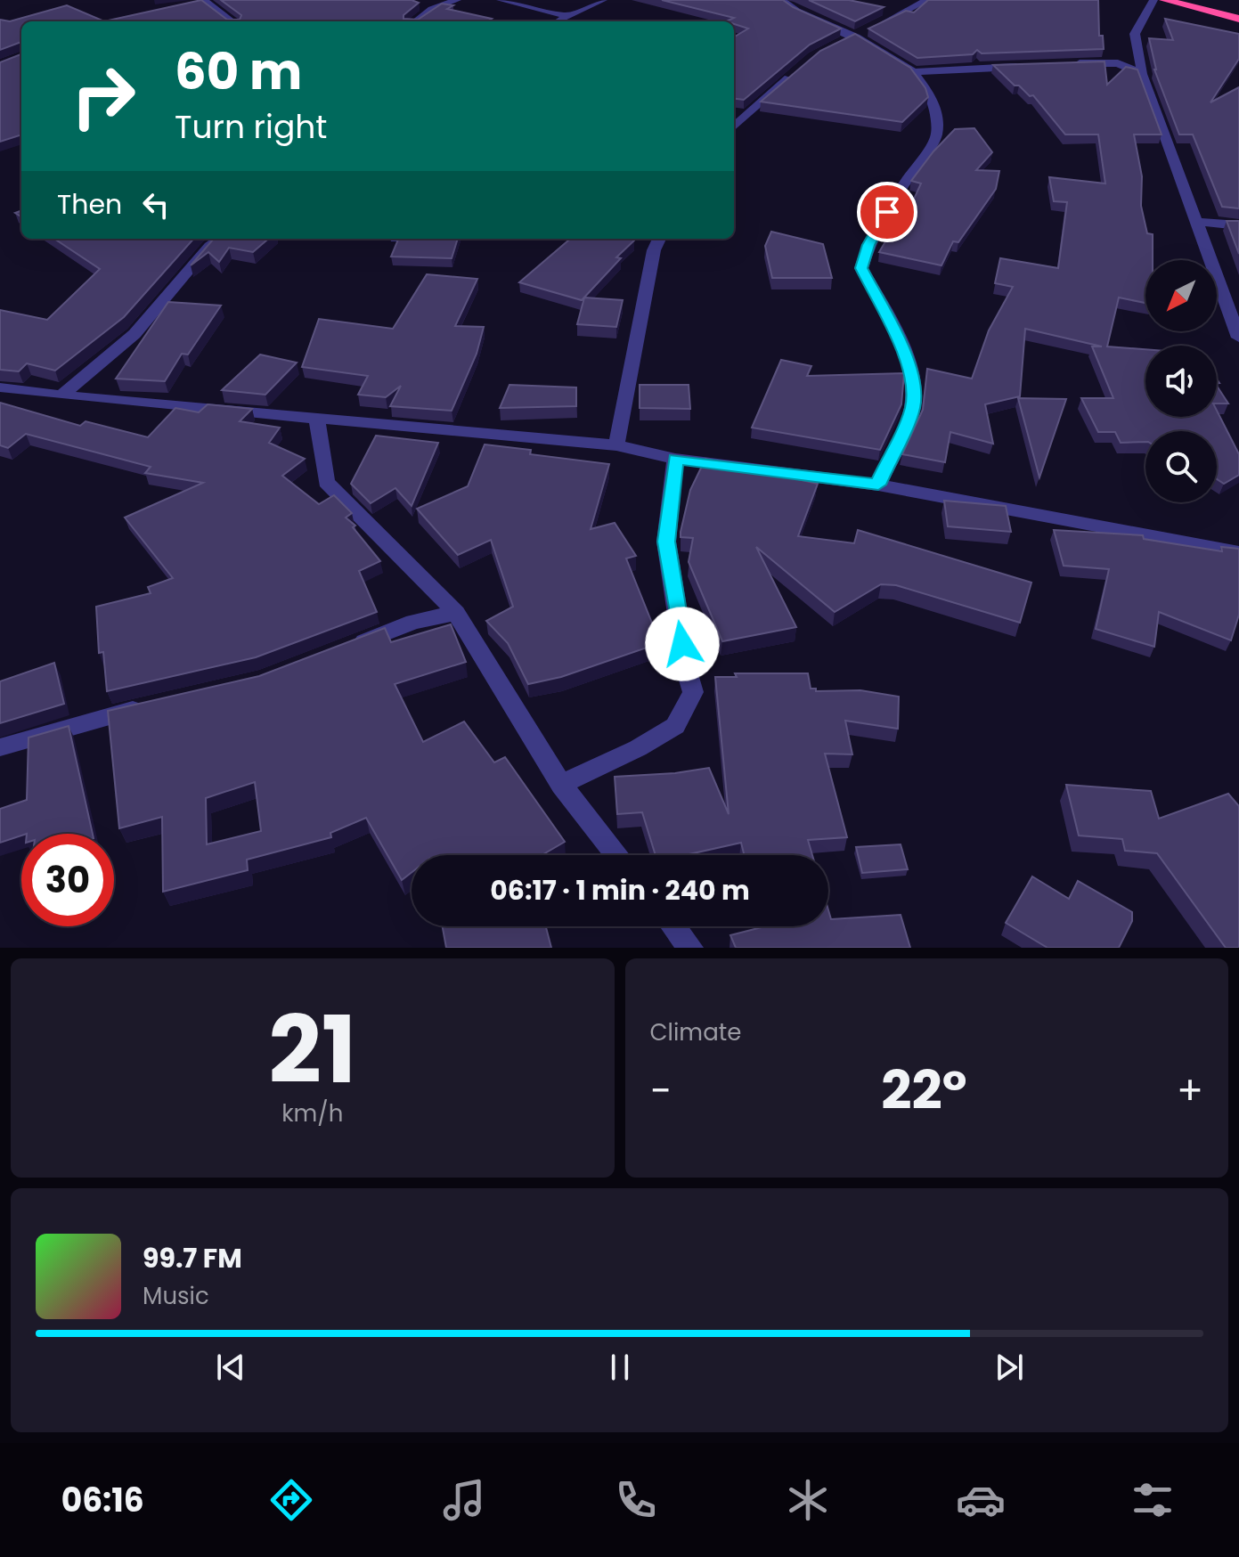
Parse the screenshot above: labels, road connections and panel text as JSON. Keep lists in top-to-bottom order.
{
  "north": "bottom left",
  "page": {
    "turn": ["60 m", "Turn right"],
    "then": "Then",
    "limit": "30",
    "trip": "06:17 · 1 min · 240 m",
    "tile": [
      ["21", "km/h"],
      "Climate"
    ],
    "heat": ["−", "22°", "+"],
    "song": ["99.7 FM", "Music"],
    "tabs": "06:16"
  }
}
